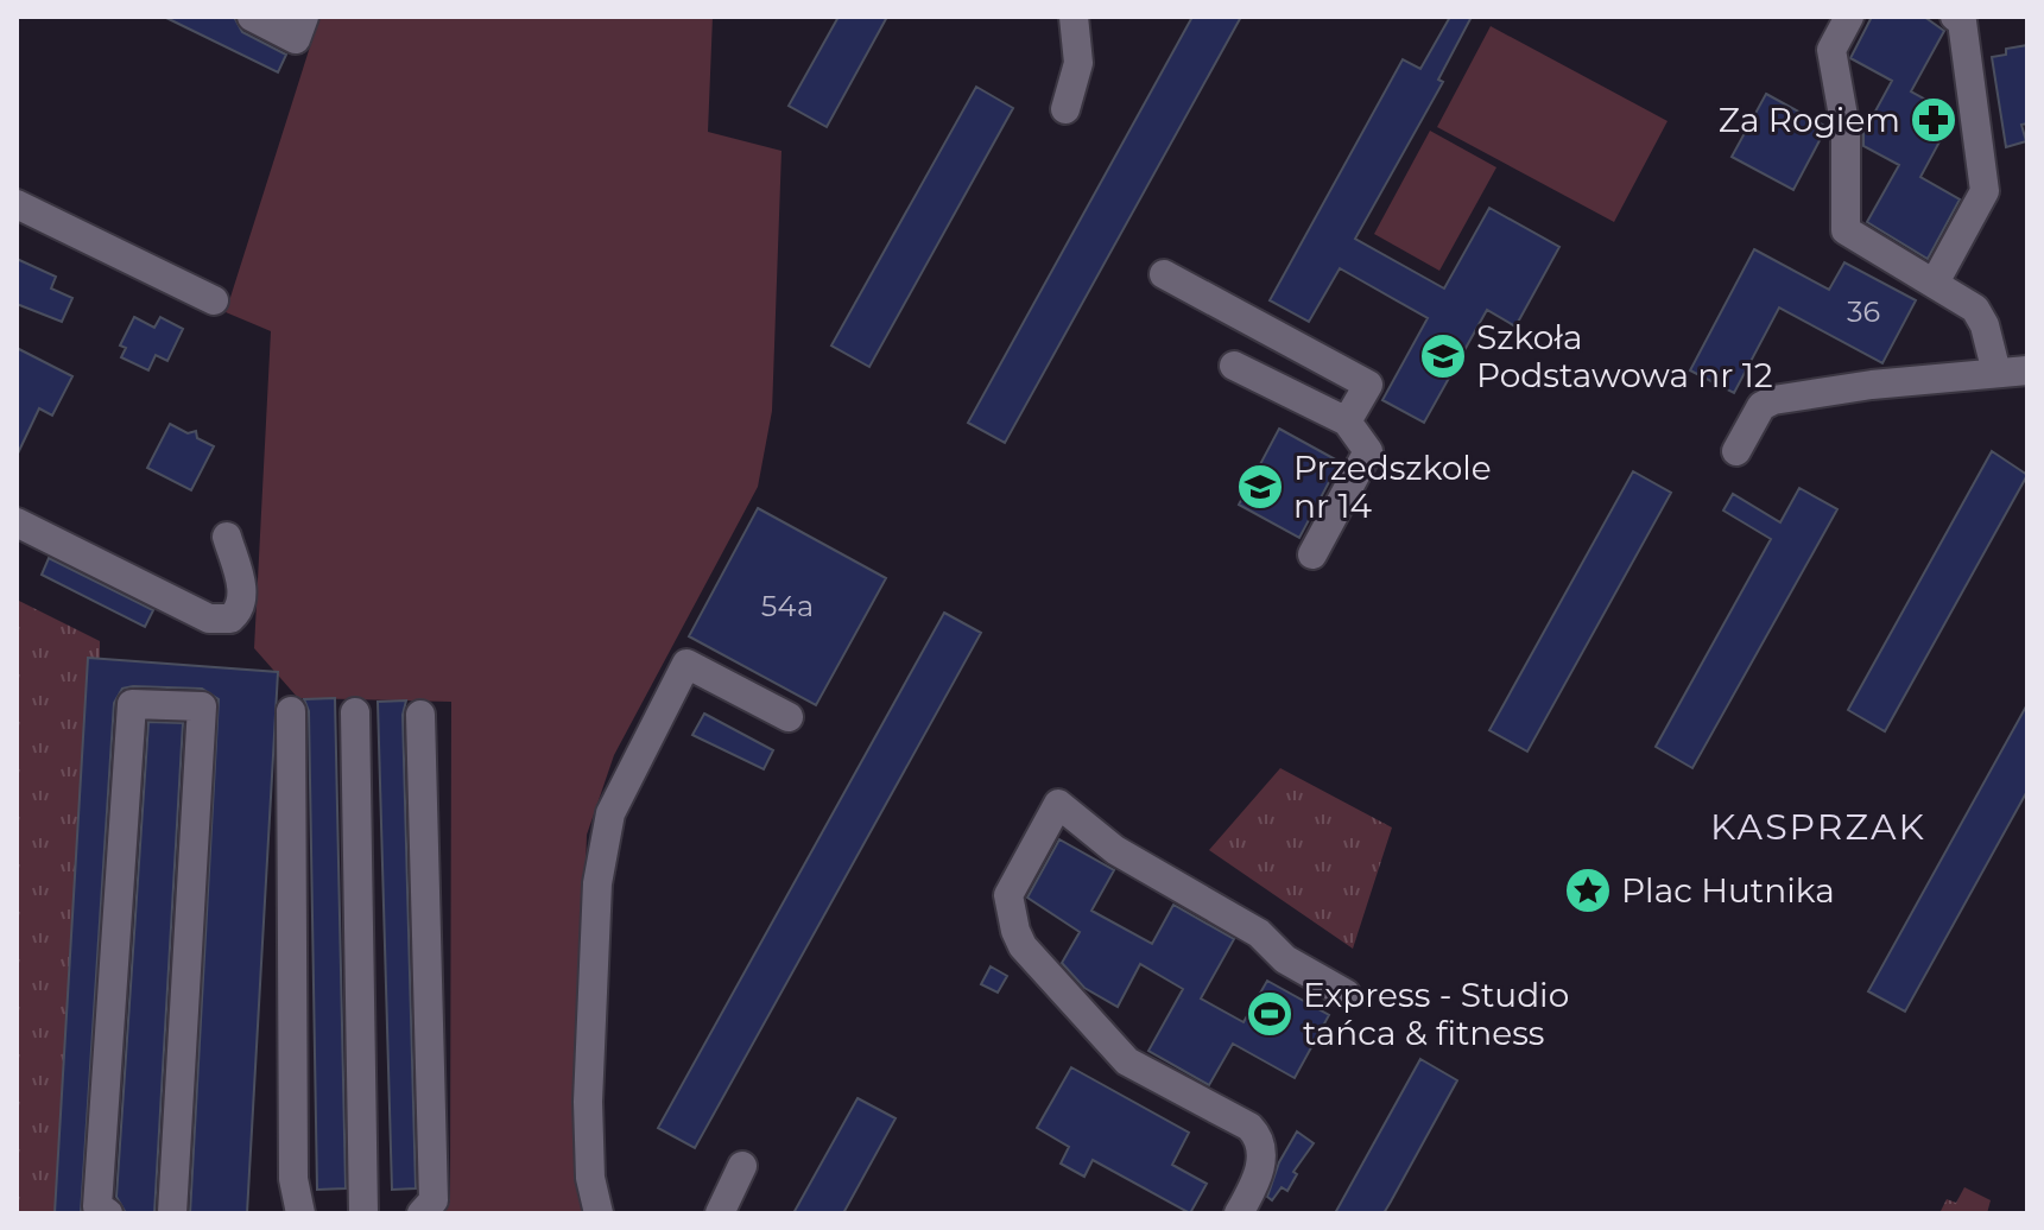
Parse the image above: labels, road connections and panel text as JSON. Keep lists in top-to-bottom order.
{
  "districts": ["KASPRZAK"],
  "places": {
    "pharmacy": ["Za Rogiem"],
    "school or university": ["Szkoła Podstawowa nr 12", "Przedszkole nr 14"],
    "place": ["Plac Hutnika"],
    "sports": ["Express - Studio tańca & fitness"]
  },
  "house_numbers": ["36", "54a"]
}
